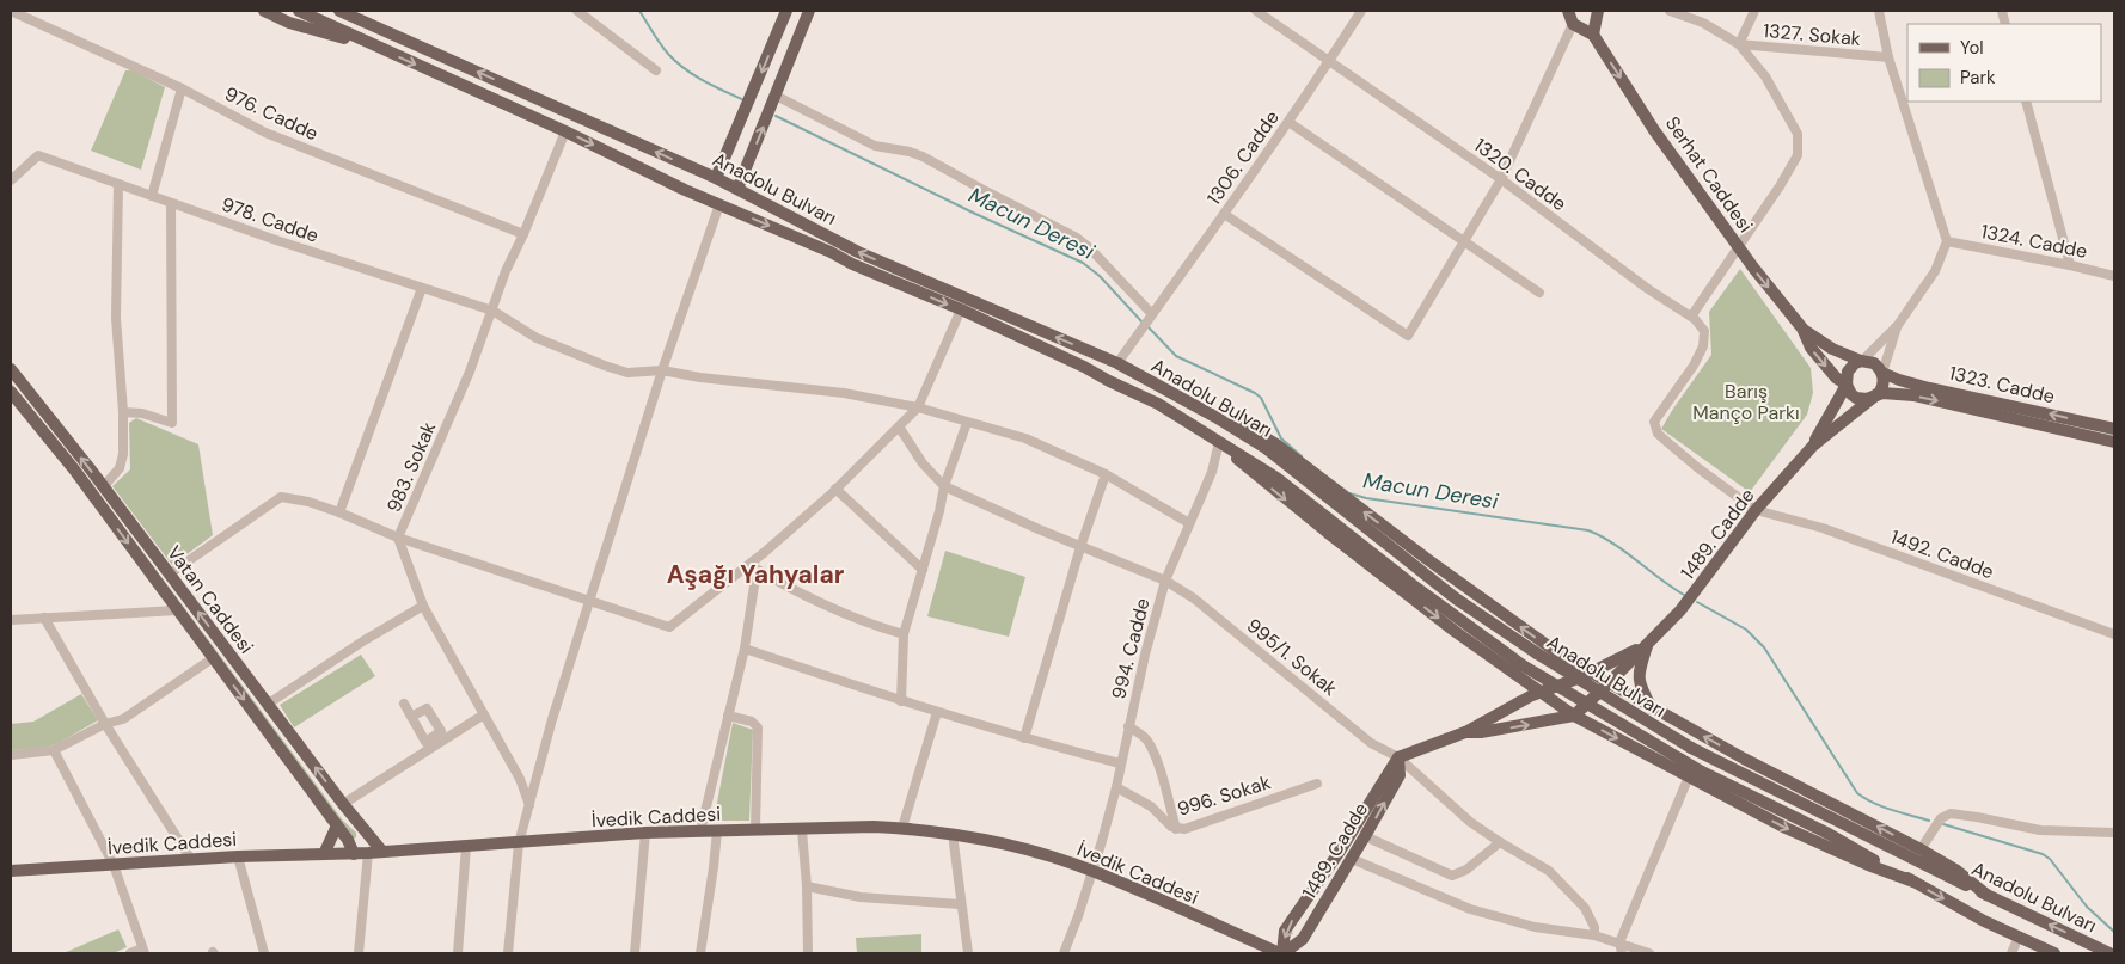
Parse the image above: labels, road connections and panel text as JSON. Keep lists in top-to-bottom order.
{
  "streets": {
    "main road": [
      "Serhat Caddesi",
      "Anadolu Bulvarı",
      "1323. Cadde",
      "1489. Cadde",
      "Vatan Caddesi",
      "İvedik Caddesi"
    ],
    "street": [
      "1327. Sokak",
      "976. Cadde",
      "1306. Cadde",
      "1320. Cadde",
      "978. Cadde",
      "1324. Cadde",
      "983. Sokak",
      "1492. Cadde",
      "994. Cadde",
      "995/1. Sokak",
      "996. Sokak"
    ]
  },
  "crossings": [
    ["976. Cadde", "983. Sokak"],
    ["1306. Cadde", "1320. Cadde"],
    ["1306. Cadde", "Anadolu Bulvarı"],
    ["Anadolu Bulvarı", "983. Sokak"],
    ["Anadolu Bulvarı", "994. Cadde"],
    ["978. Cadde", "983. Sokak"],
    ["978. Cadde", "994. Cadde"],
    ["1323. Cadde", "1489. Cadde"],
    ["1489. Cadde", "1492. Cadde"],
    ["1489. Cadde", "995/1. Sokak"],
    ["1489. Cadde", "İvedik Caddesi"],
    ["Vatan Caddesi", "İvedik Caddesi"],
    ["994. Cadde", "995/1. Sokak"],
    ["994. Cadde", "996. Sokak"],
    ["994. Cadde", "İvedik Caddesi"]
  ],
  "one_way": ["Serhat Caddesi"],
  "districts": ["Aşağı Yahyalar"],
  "water": ["Macun Deresi"],
  "parks": ["Barış Manço Parkı"],
  "legend": ["Yol", "Park"]
}
